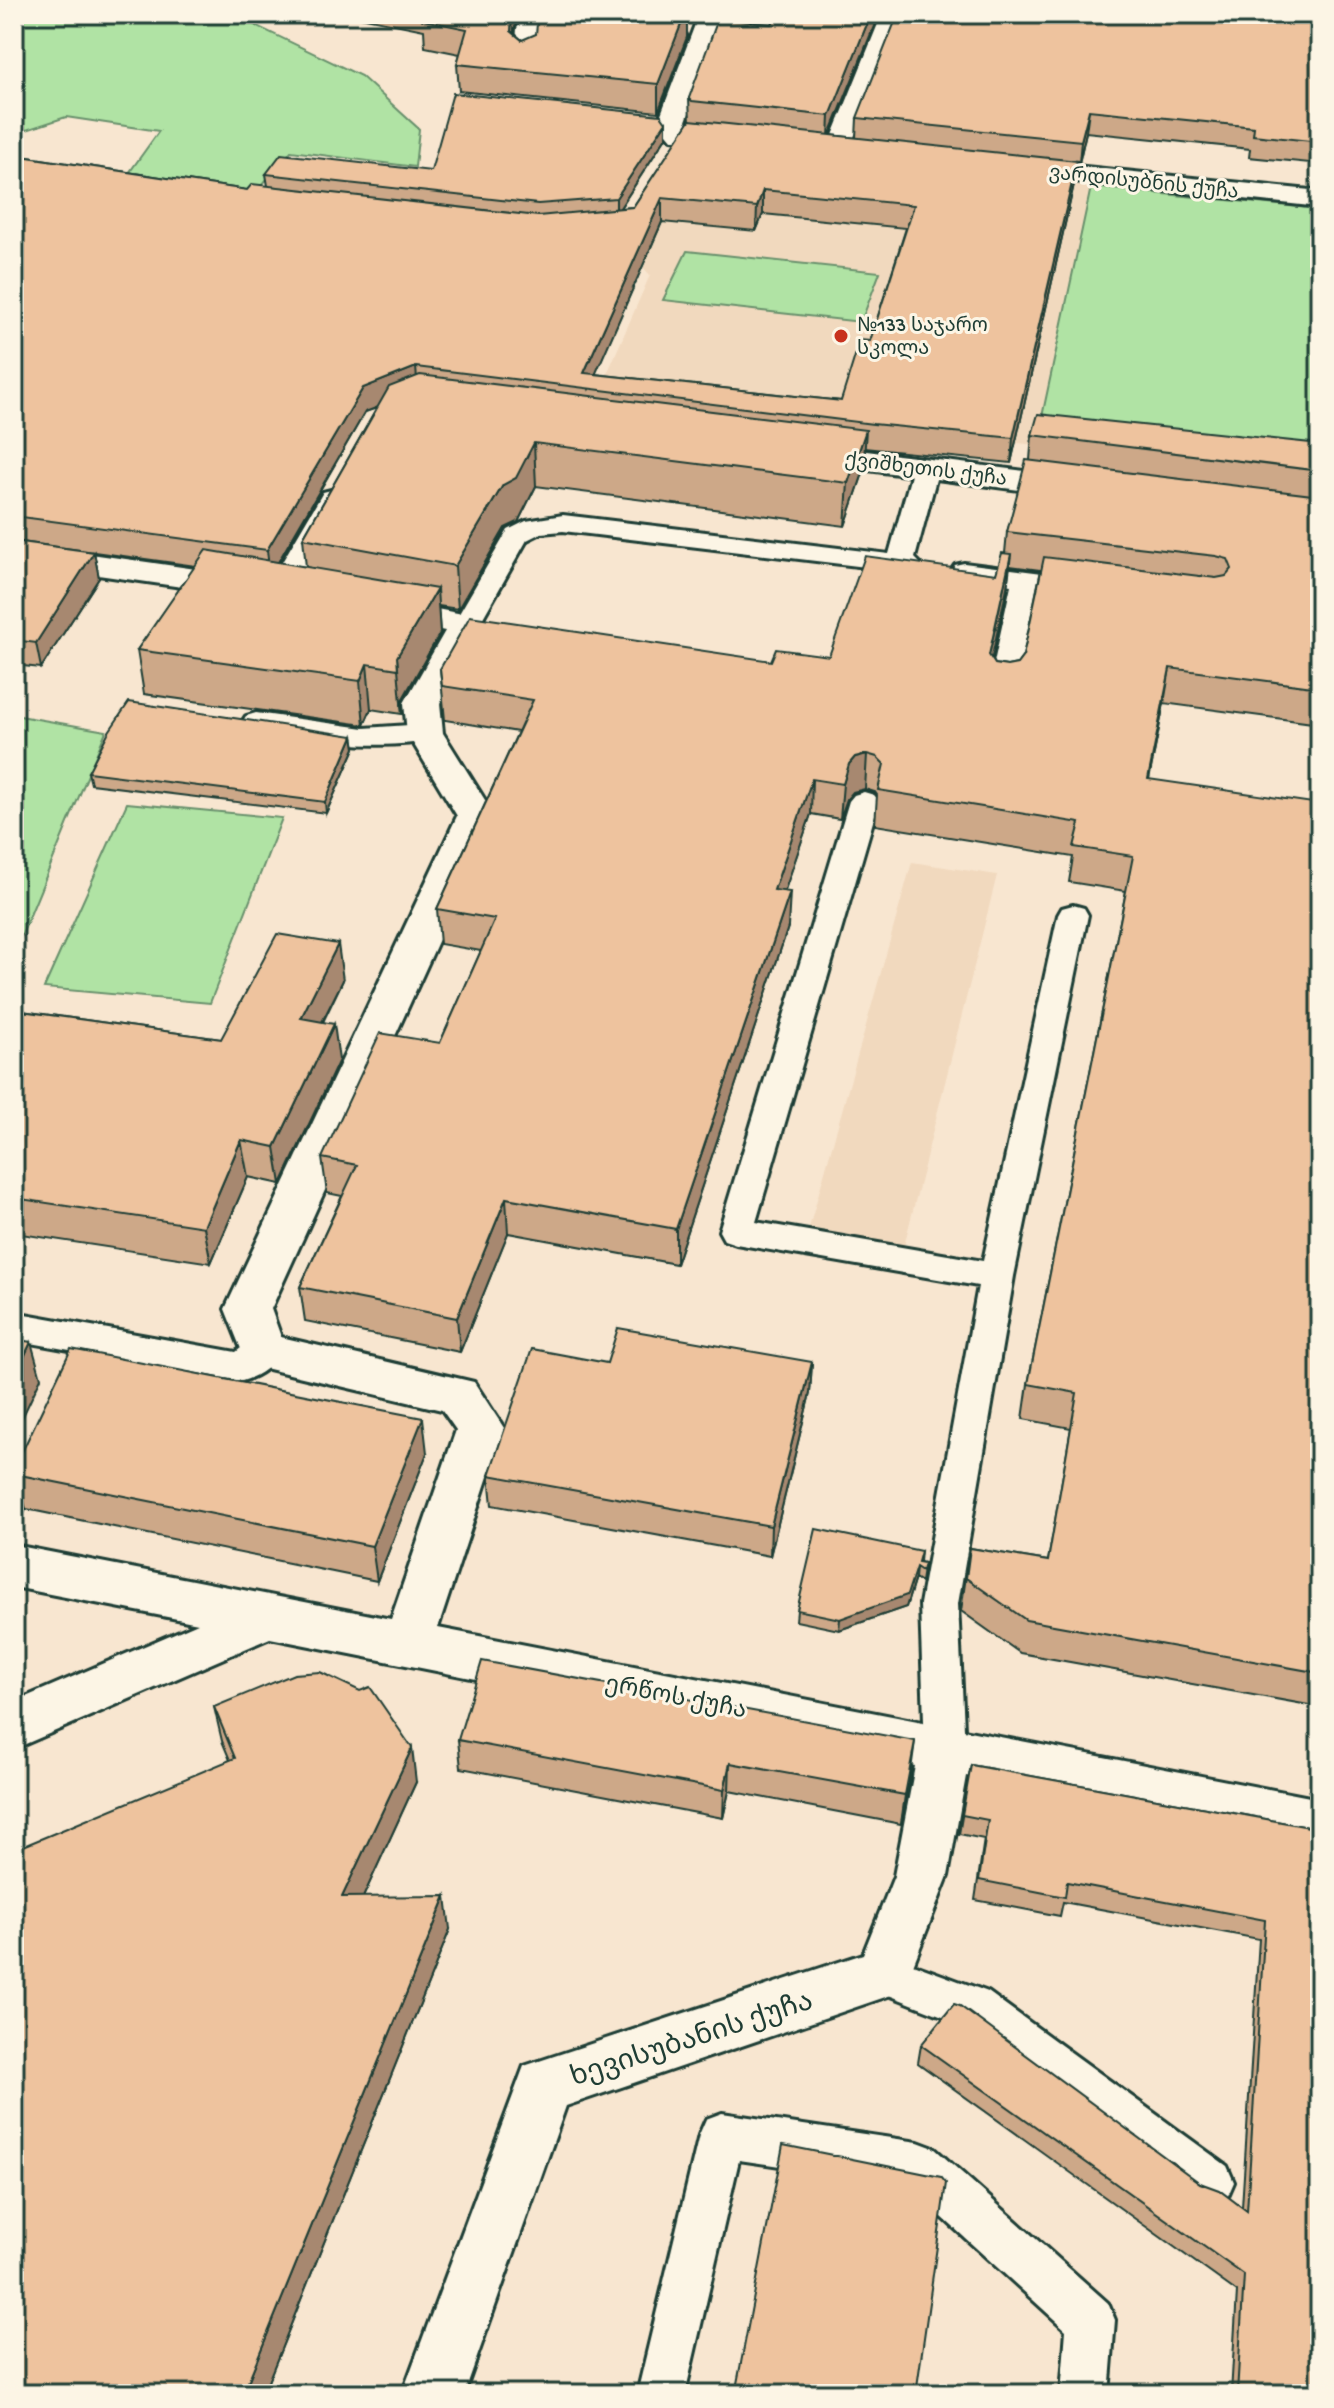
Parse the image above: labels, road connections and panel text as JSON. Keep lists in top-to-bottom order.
{
  "streets": {
    "street": [
      "ვარდისუბნის ქუჩა",
      "ქვიშხეთის ქუჩა",
      "ერწოს ქუჩა",
      "ხევისუბანის ქუჩა"
    ]
  },
  "places": ["№133 საჯარო სკოლა"]
}
